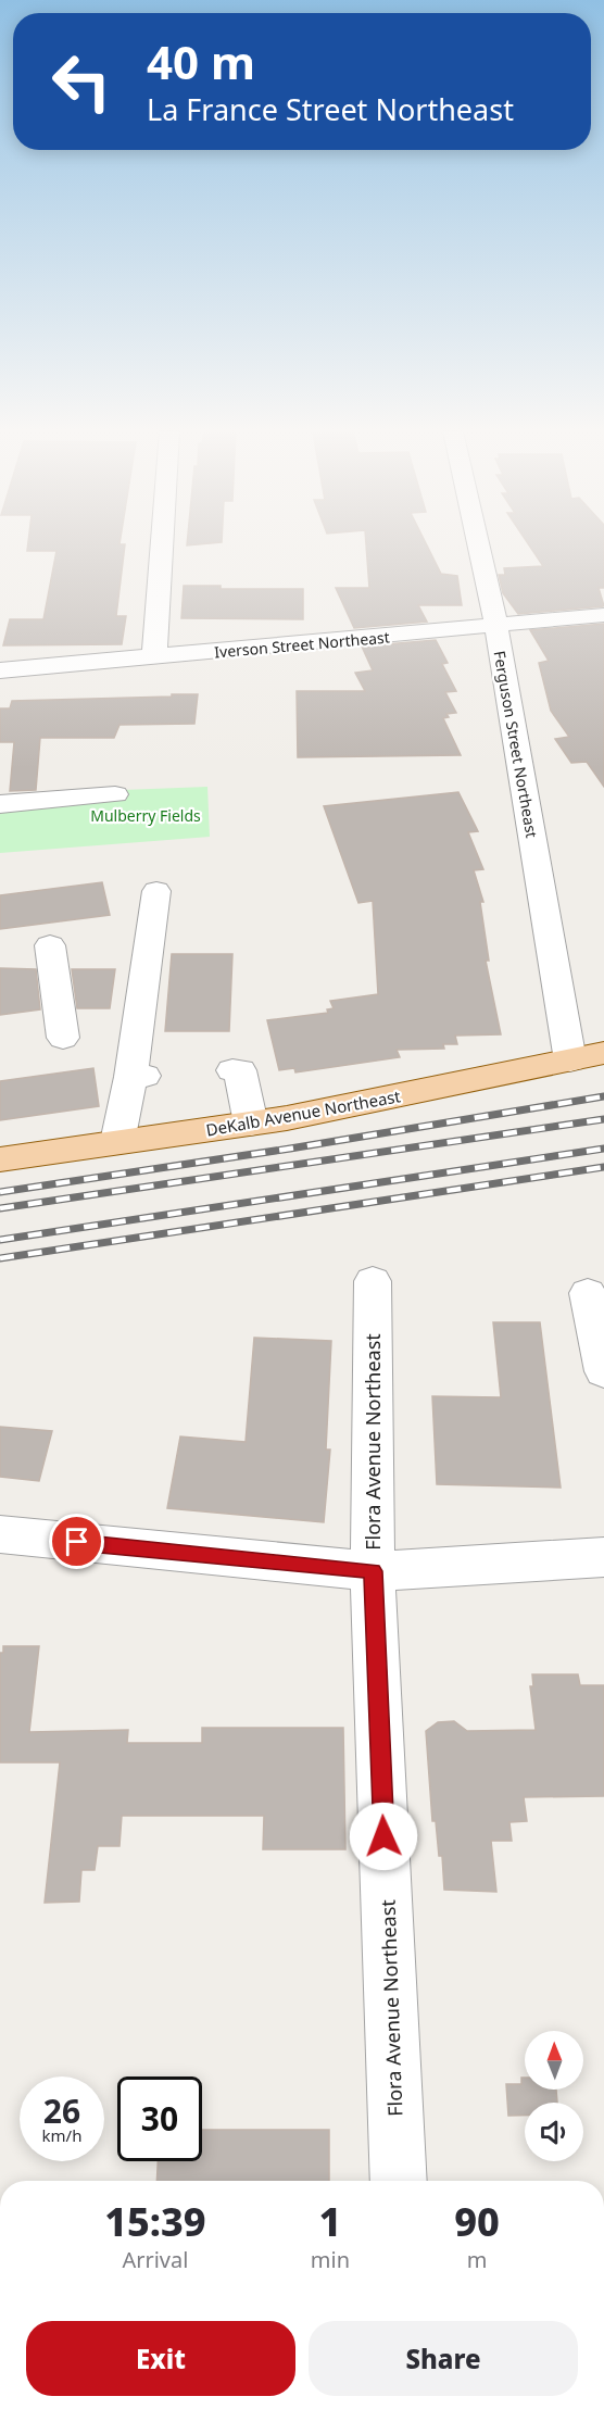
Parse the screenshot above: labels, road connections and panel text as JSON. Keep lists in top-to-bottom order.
{
  "streets": {
    "main road": ["DeKalb Avenue Northeast"],
    "street": ["Iverson Street Northeast", "Ferguson Street Northeast", "Flora Avenue Northeast"]
  },
  "crossings": [
    ["Iverson Street Northeast", "Ferguson Street Northeast"],
    ["Ferguson Street Northeast", "DeKalb Avenue Northeast"]
  ],
  "parks": ["Mulberry Fields"],
  "north": "top",
  "page": {
    "turn": ["40 m", "La France Street Northeast"],
    "speed": "26 km/h",
    "limit": "30",
    "eta": [
      "15:39",
      "Arrival",
      "1",
      "min",
      "90",
      "m"
    ],
    "buttons": ["Exit", "Share"]
  }
}
